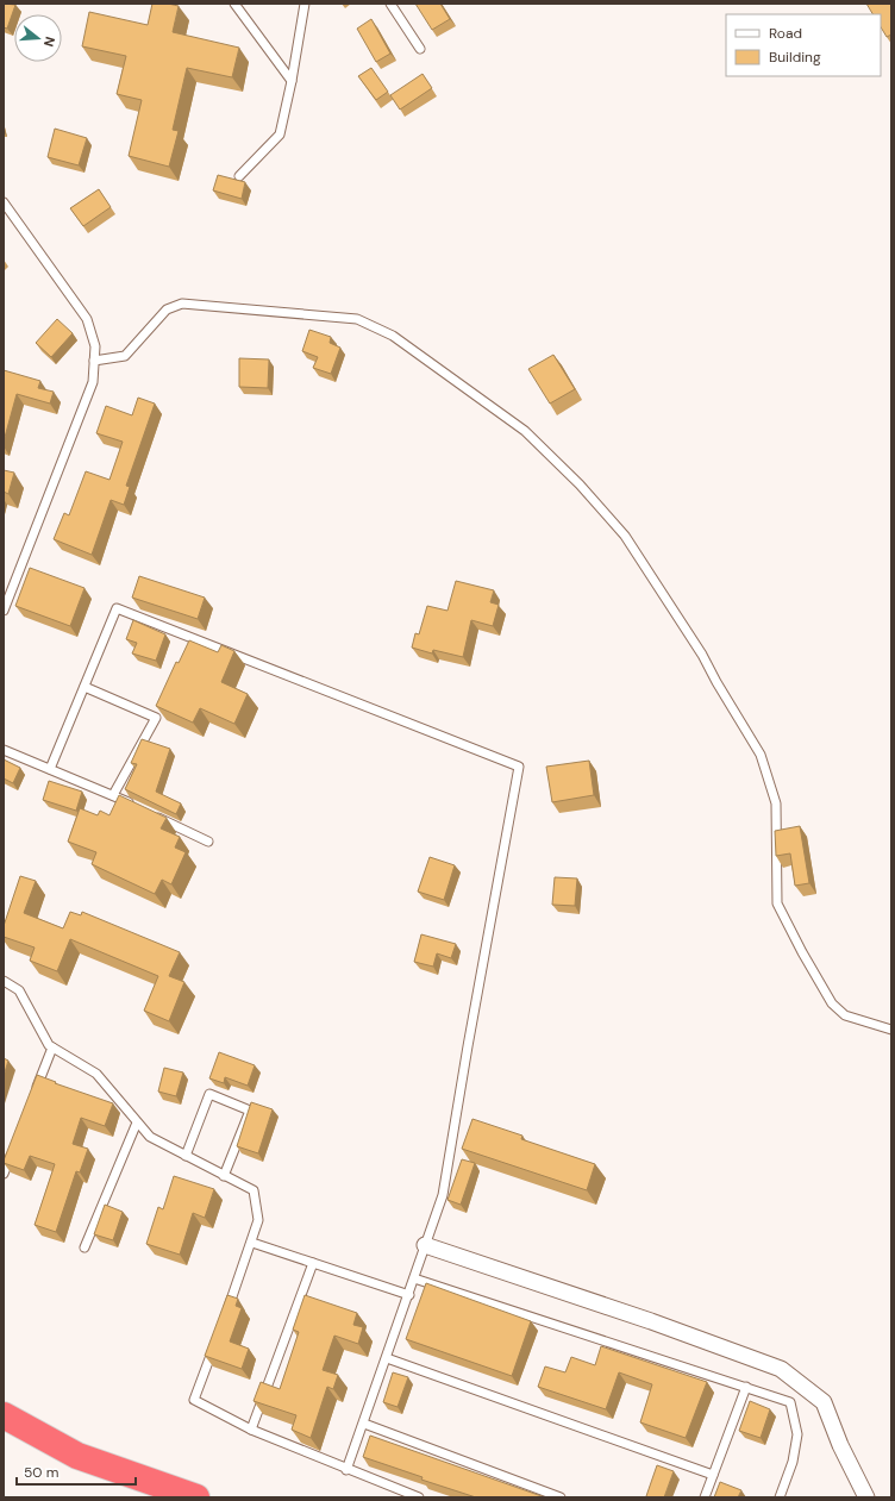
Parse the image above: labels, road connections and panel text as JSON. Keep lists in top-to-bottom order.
{
  "legend": ["Road", "Building"],
  "scale_bar": "50 m",
  "north": "right"
}
